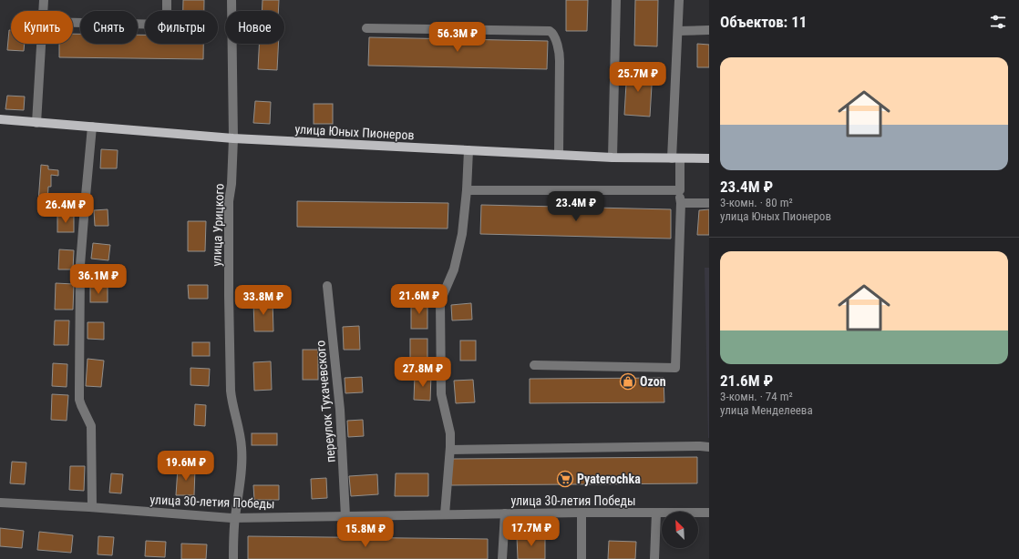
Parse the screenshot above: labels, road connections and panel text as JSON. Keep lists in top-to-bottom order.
{
  "streets": {
    "main road": ["улица Юных Пионеров"],
    "street": ["улица Урицкого", "переулок Тухачевского", "улица 30-летия Победы"]
  },
  "crossings": [
    ["улица Юных Пионеров", "улица Урицкого"],
    ["улица Урицкого", "улица 30-летия Победы"],
    ["переулок Тухачевского", "улица 30-летия Победы"]
  ],
  "places": {
    "shop": ["Ozon"],
    "supermarket": ["Pyaterochka"]
  },
  "north": "top left",
  "page": {
    "heading": "Объектов: 11",
    "chip": [
      "Купить",
      "Снять",
      "Фильтры",
      "Новое"
    ],
    "price": [
      "56.3M ₽",
      "25.7M ₽",
      "23.4M ₽",
      "26.4M ₽",
      "36.1M ₽",
      "21.6M ₽",
      "33.8M ₽",
      "27.8M ₽",
      "19.6M ₽",
      "17.7M ₽",
      "15.8M ₽"
    ],
    "list": [
      {
        "name": "23.4M ₽",
        "note": "3-комн. · 80 m² · улица Юных Пионеров"
      },
      {
        "name": "21.6M ₽",
        "note": "3-комн. · 74 m² · улица Менделеева"
      }
    ]
  }
}
